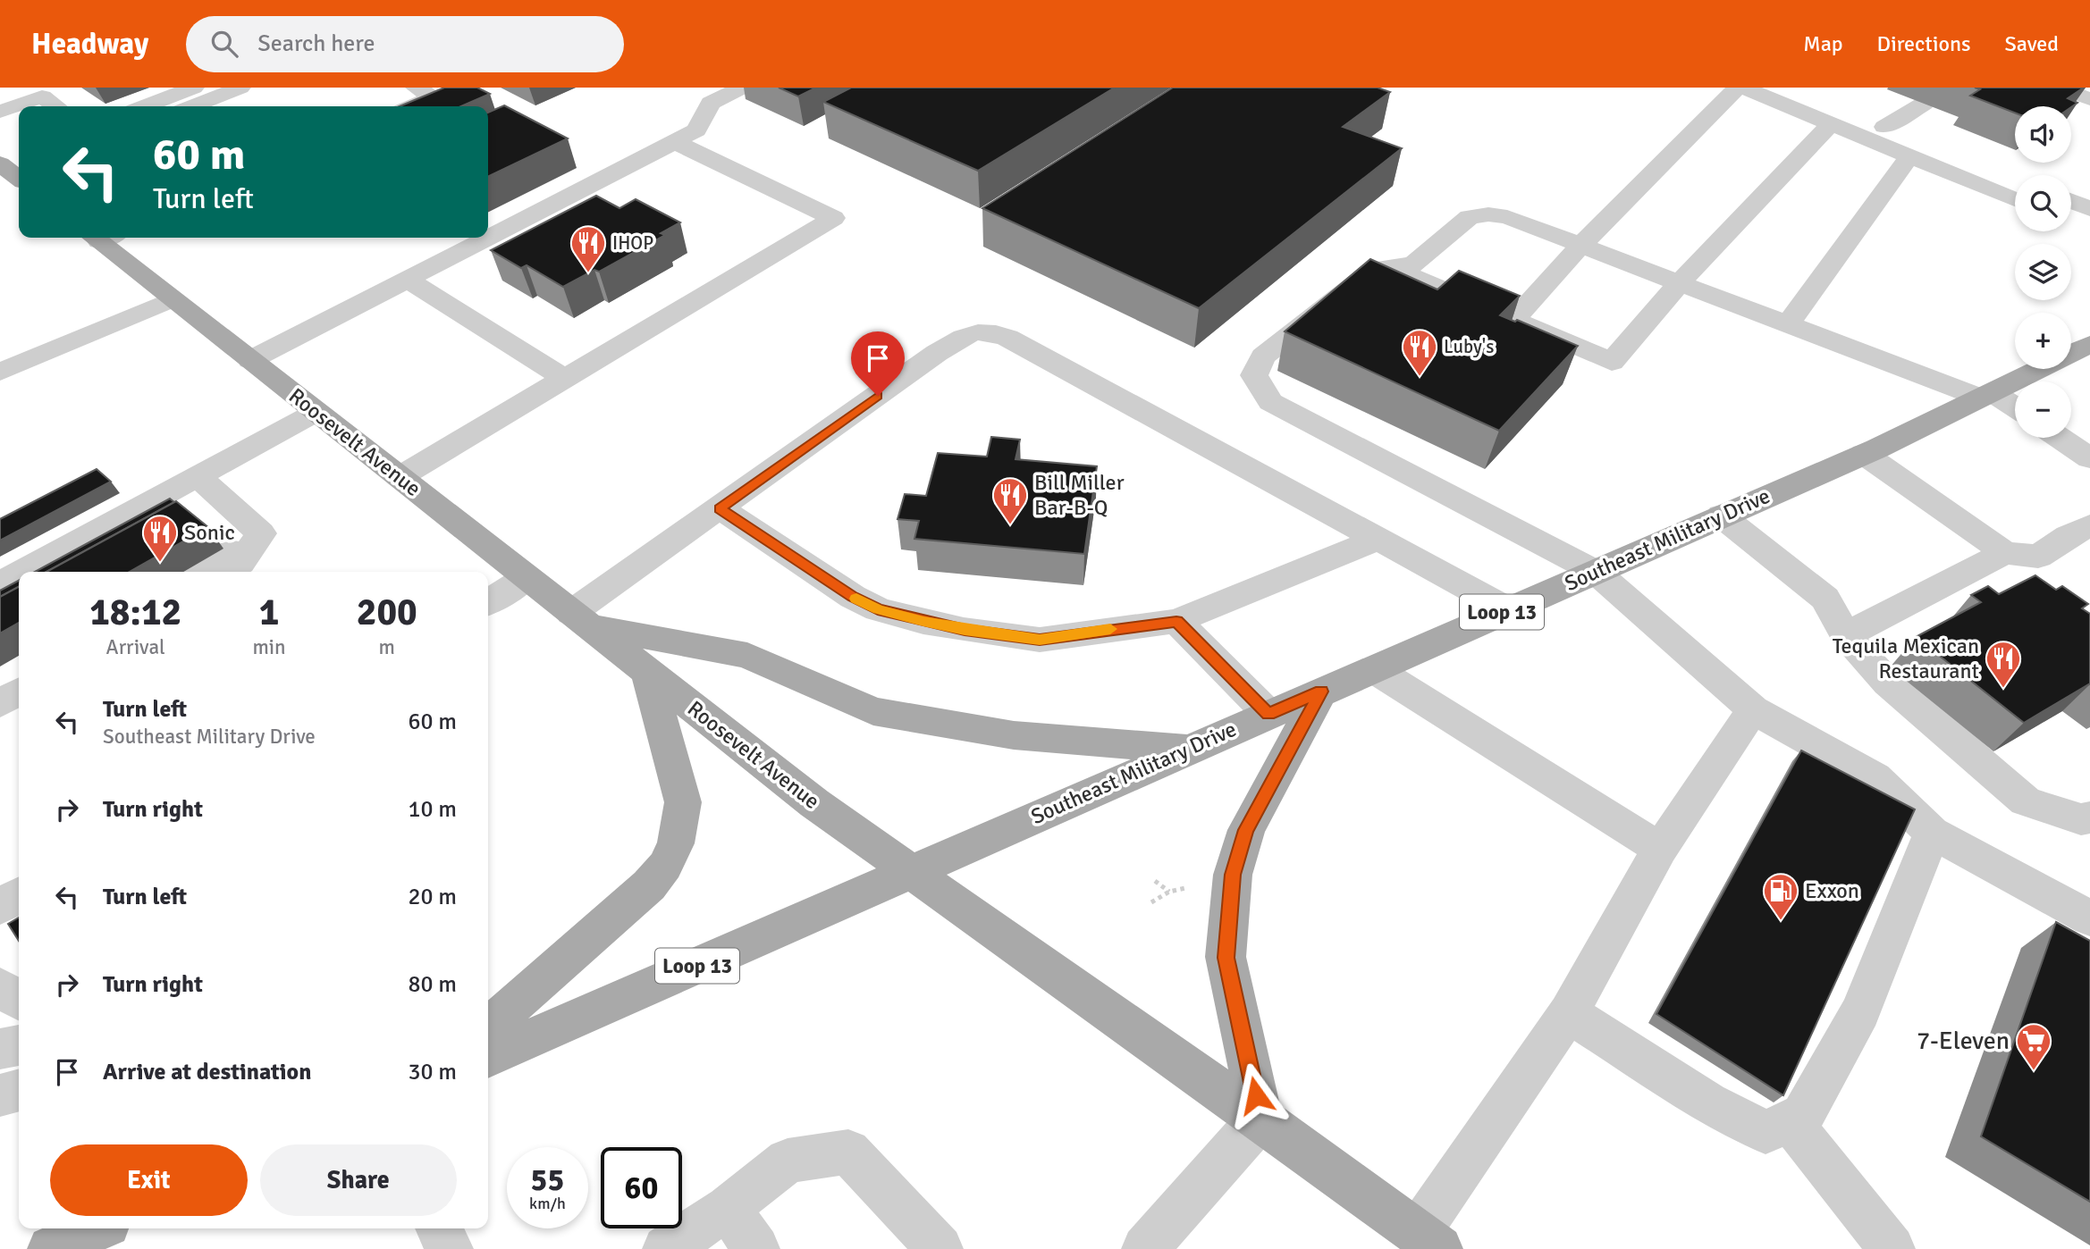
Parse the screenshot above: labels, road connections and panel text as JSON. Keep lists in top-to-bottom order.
{
  "streets": {
    "main road": ["Roosevelt Avenue", "Southeast Military Drive", "Loop 13"]
  },
  "crossings": [
    ["Roosevelt Avenue", "Southeast Military Drive"]
  ],
  "places": {
    "restaurant": [
      "IHOP",
      "Luby's",
      "Bill Miller Bar-B-Q",
      "Sonic",
      "Tequila Mexican Restaurant"
    ],
    "fuel station": ["Exxon"],
    "supermarket": ["7-Eleven"]
  },
  "page": {
    "header": "Headway",
    "search": "Search here",
    "nav": ["Map", "Directions", "Saved"],
    "map_buttons": ["+", "−"],
    "turn": ["60 m", "Turn left"],
    "eta": [
      "18:12",
      "Arrival",
      "1",
      "min",
      "200",
      "m"
    ],
    "list": [
      {
        "name": "Turn left",
        "note": "Southeast Military Drive",
        "value": "60 m"
      },
      {
        "name": "Turn right",
        "value": "10 m"
      },
      {
        "name": "Turn left",
        "value": "20 m"
      },
      {
        "name": "Turn right",
        "value": "80 m"
      },
      {
        "name": "Arrive at destination",
        "value": "30 m"
      }
    ],
    "buttons": ["Exit", "Share"],
    "speed": "55 km/h",
    "limit": "60"
  }
}
